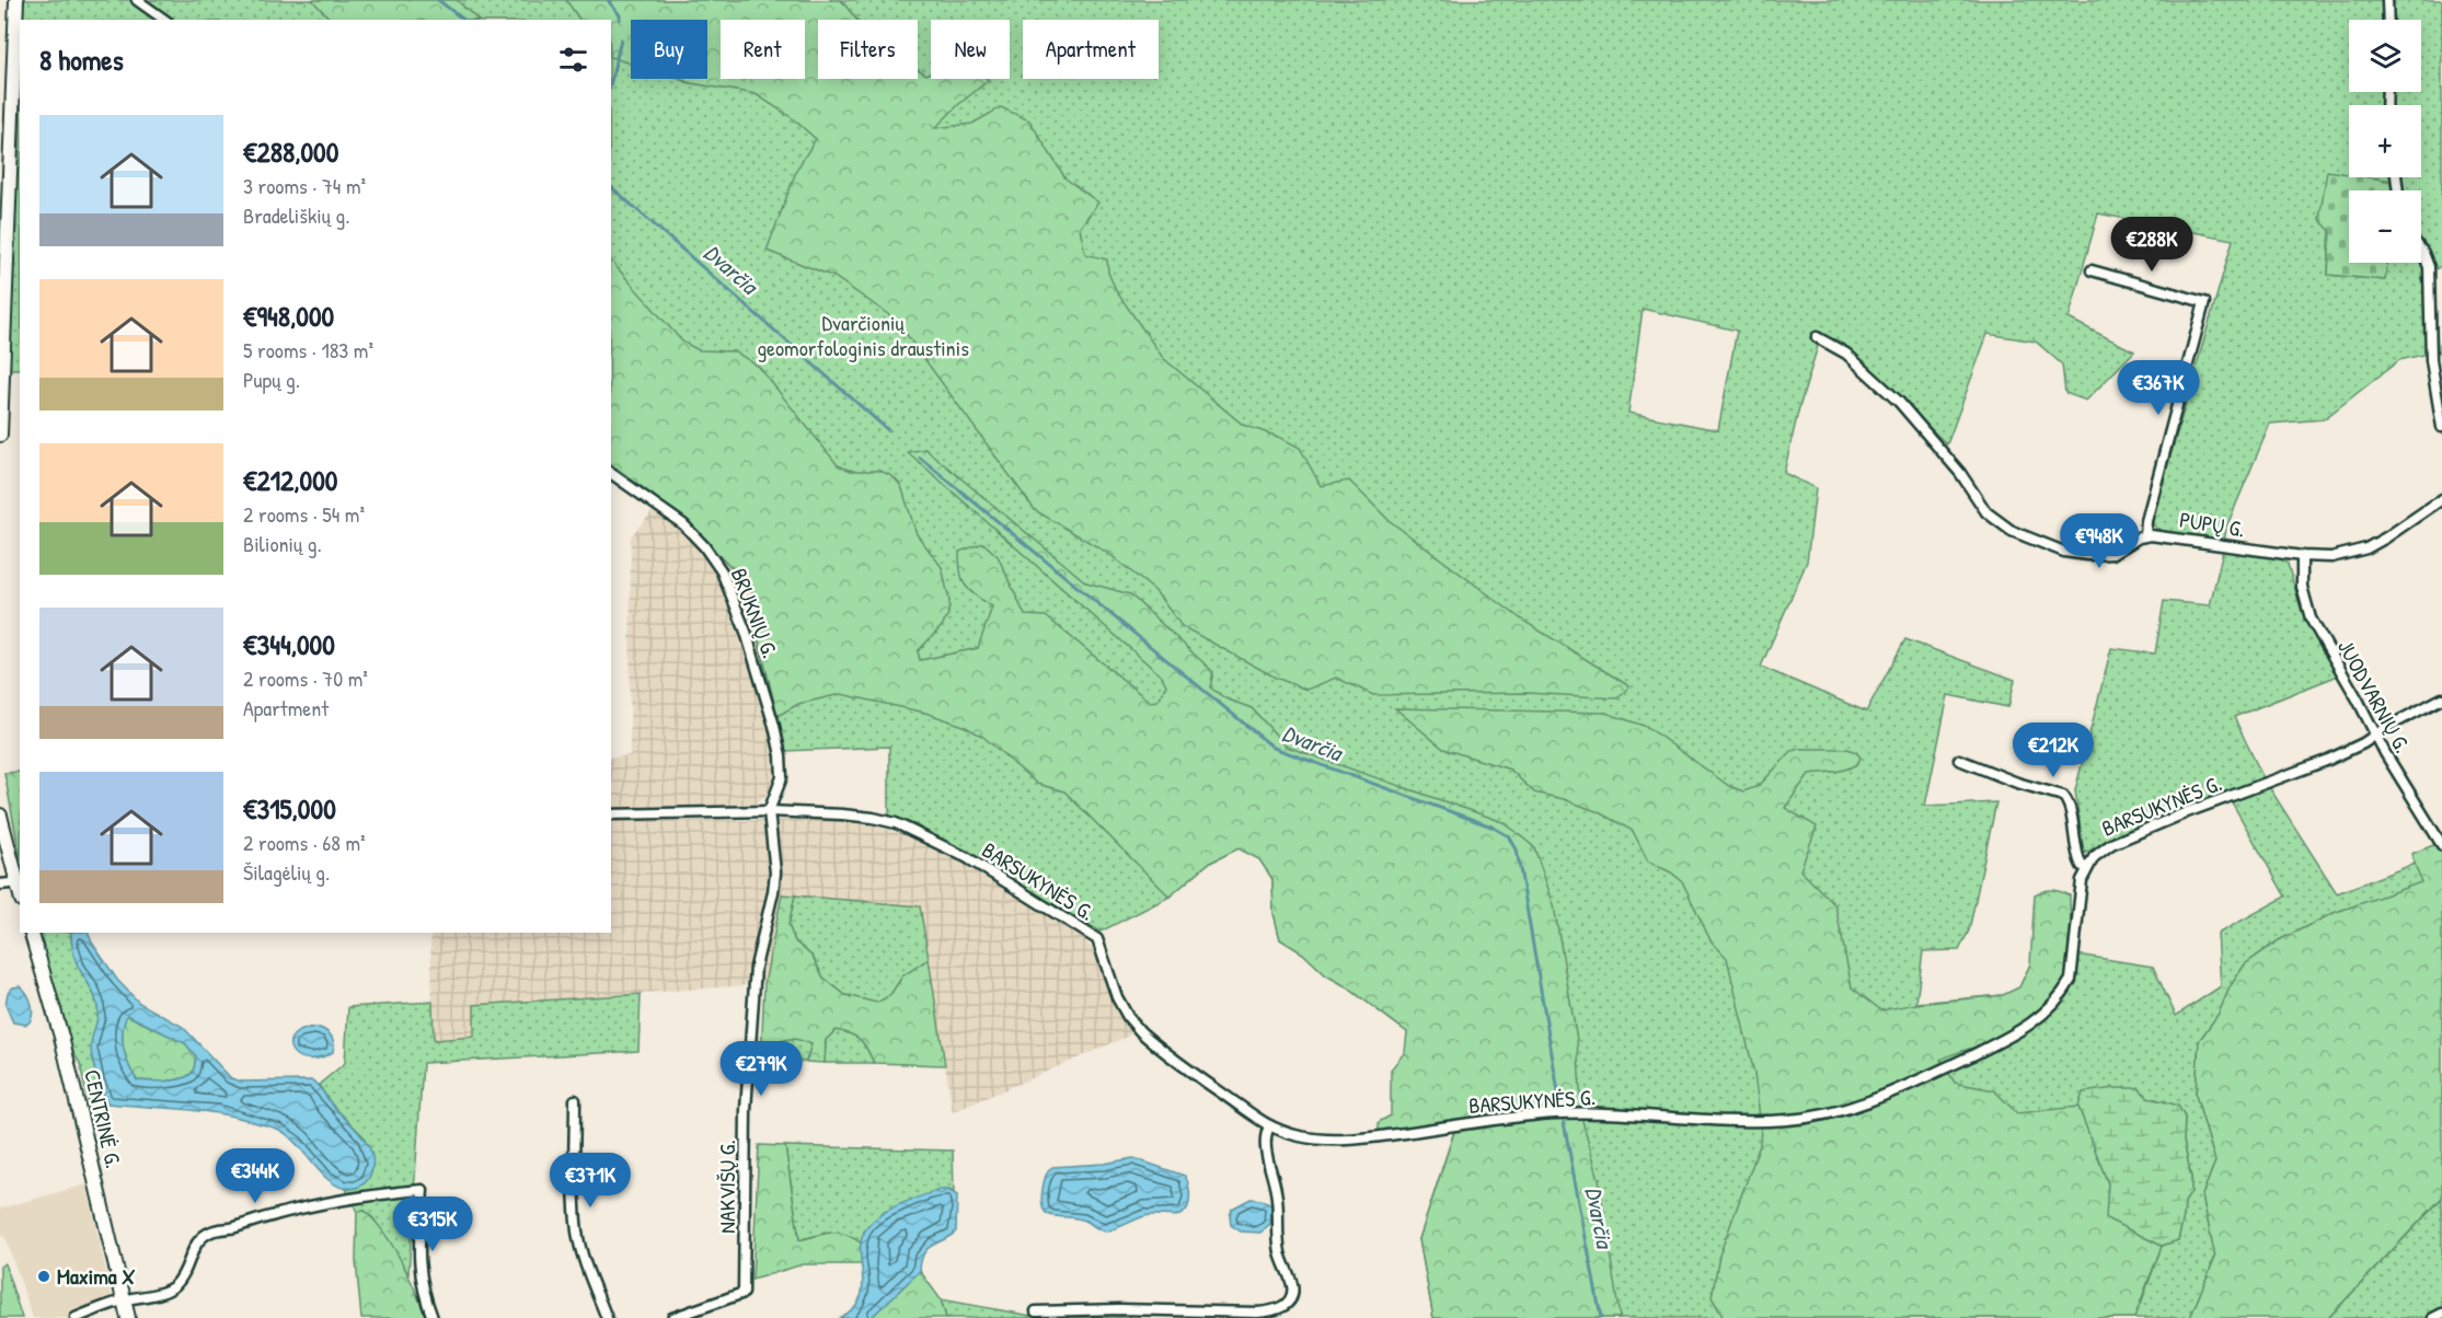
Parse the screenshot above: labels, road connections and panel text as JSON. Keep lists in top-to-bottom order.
{
  "streets": {
    "main road": ["CENTRINĖ G."],
    "street": [
      "PUPŲ G.",
      "BRUKNIŲ G.",
      "JUODVARNIŲ G.",
      "BARSUKYNĖS G.",
      "NAKVIŠŲ G."
    ]
  },
  "crossings": [
    ["PUPŲ G.", "JUODVARNIŲ G."],
    ["BRUKNIŲ G.", "BARSUKYNĖS G."],
    ["BRUKNIŲ G.", "NAKVIŠŲ G."],
    ["JUODVARNIŲ G.", "BARSUKYNĖS G."],
    ["BARSUKYNĖS G.", "NAKVIŠŲ G."]
  ],
  "water": ["Dvarčia"],
  "parks": ["Dvarčionių geomorfologinis draustinis"],
  "places": ["Maxima X"],
  "page": {
    "map_buttons": ["+", "−"],
    "chip": [
      "Buy",
      "Rent",
      "Filters",
      "New",
      "Apartment"
    ],
    "heading": "8 homes",
    "list": [
      {
        "name": "€288,000",
        "note": "3 rooms · 74 m² · Bradeliškių g."
      },
      {
        "name": "€948,000",
        "note": "5 rooms · 183 m² · Pupų g."
      },
      {
        "name": "€212,000",
        "note": "2 rooms · 54 m² · Bilionių g."
      },
      {
        "name": "€344,000",
        "note": "2 rooms · 70 m² · Apartment"
      },
      {
        "name": "€315,000",
        "note": "2 rooms · 68 m² · Šilagėlių g."
      }
    ],
    "price": [
      "€288K",
      "€367K",
      "€948K",
      "€212K",
      "€279K",
      "€344K",
      "€371K",
      "€315K"
    ]
  }
}
